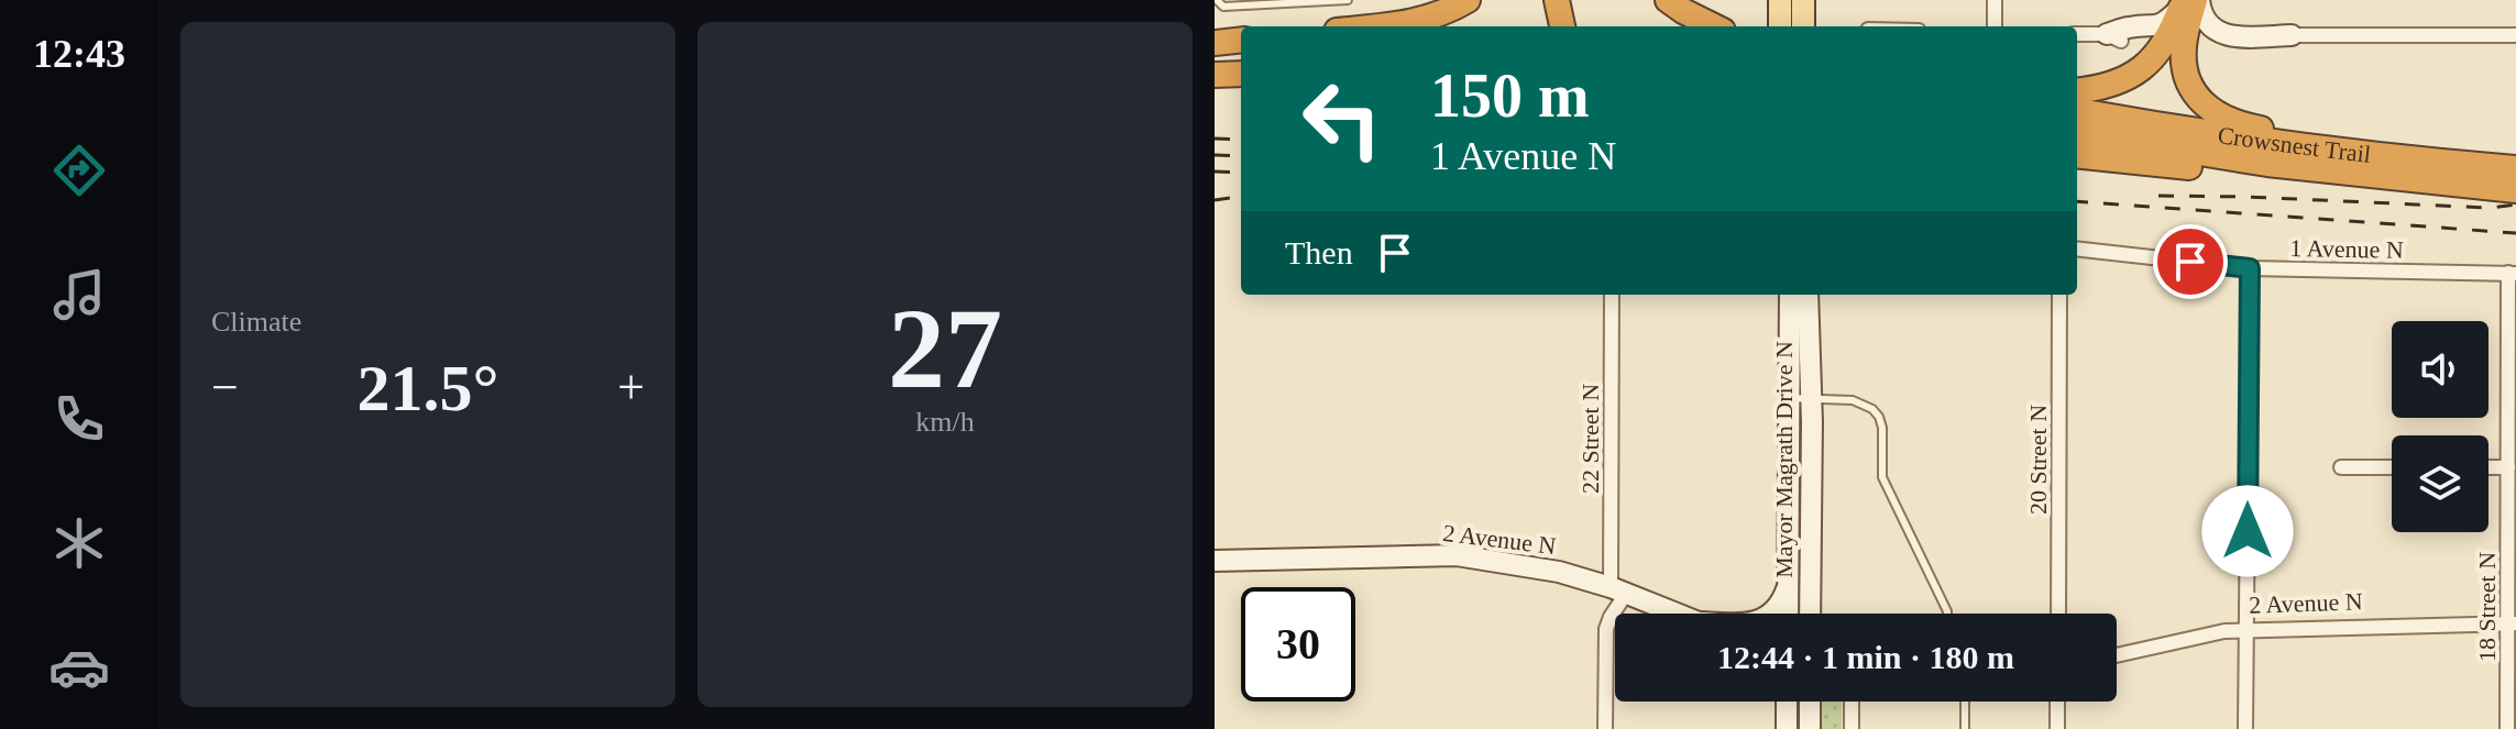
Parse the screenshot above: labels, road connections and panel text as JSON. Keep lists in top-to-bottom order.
{
  "streets": {
    "highway": ["Crowsnest Trail"],
    "main road": ["Mayor Magrath Drive N", "2 Avenue N"],
    "street": [
      "1 Avenue N",
      "22 Street N",
      "20 Street N",
      "18 Street N"
    ]
  },
  "crossings": [
    ["1 Avenue N", "18 Street N"],
    ["22 Street N", "2 Avenue N"],
    ["2 Avenue N", "18 Street N"]
  ],
  "page": {
    "tabs": "12:43",
    "tile": [
      "Climate",
      ["27", "km/h"]
    ],
    "turn": ["150 m", "1 Avenue N"],
    "then": "Then",
    "heat": ["−", "21.5°", "+"],
    "limit": "30",
    "trip": "12:44 · 1 min · 180 m"
  }
}
